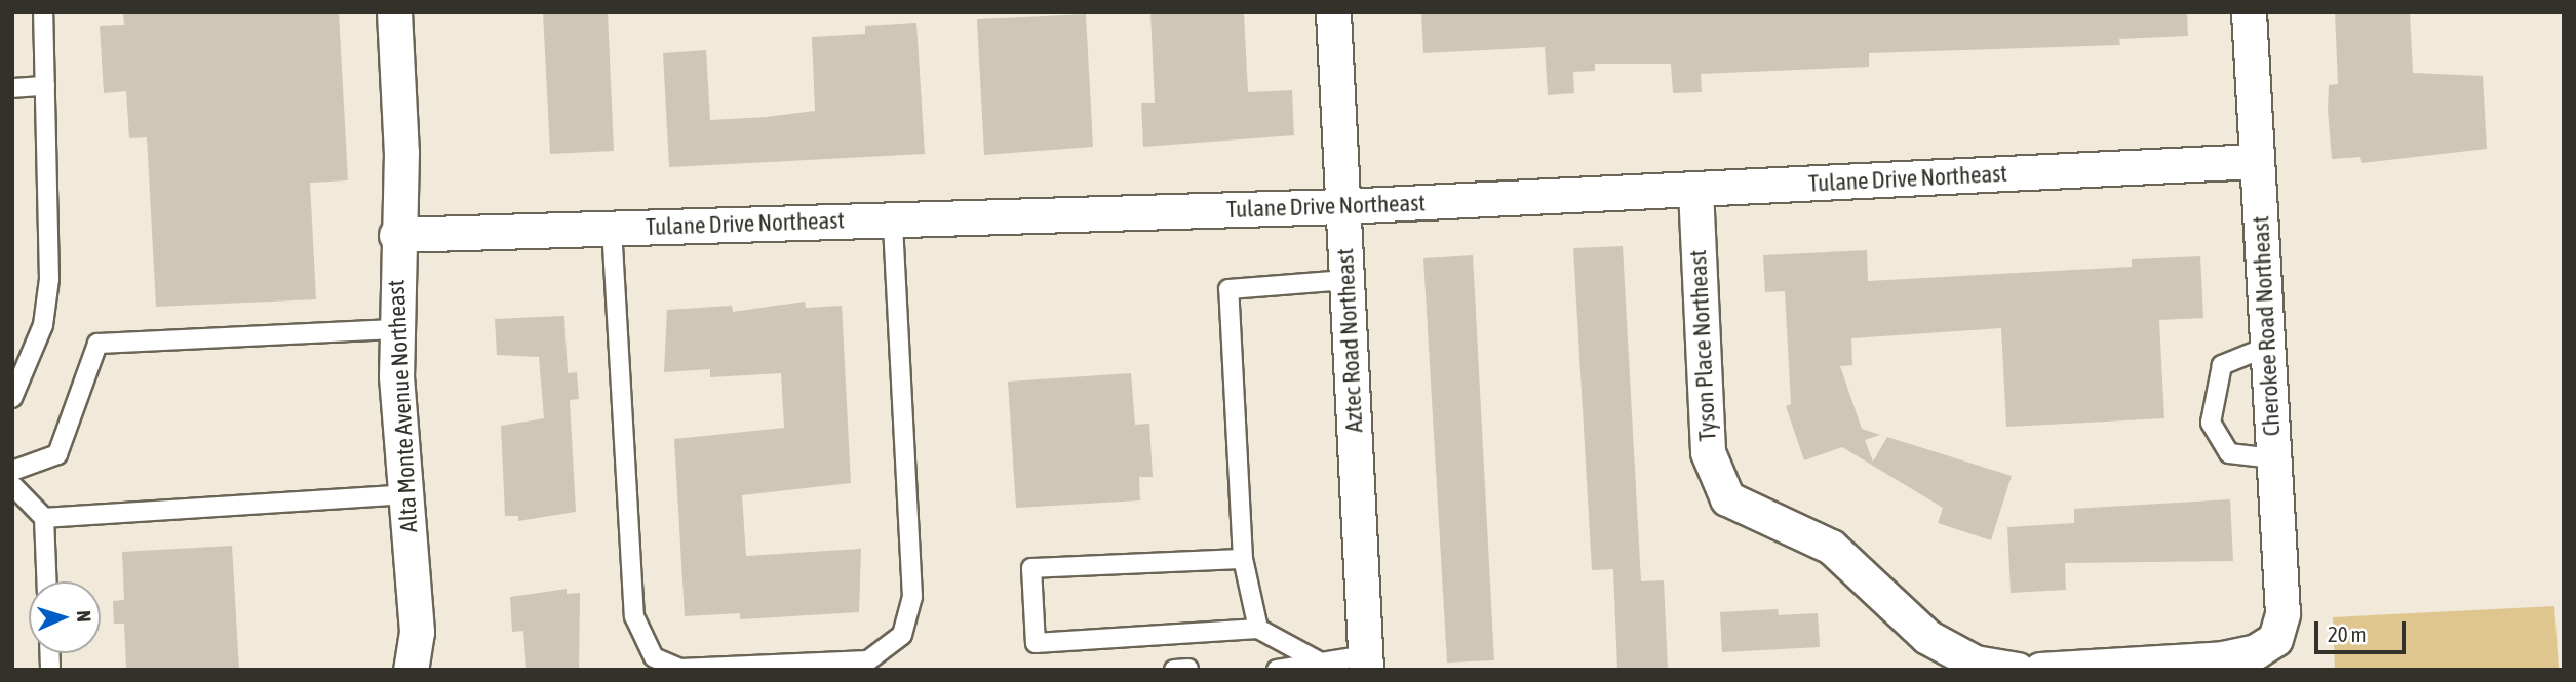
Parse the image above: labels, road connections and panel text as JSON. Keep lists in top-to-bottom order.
{
  "streets": {
    "street": [
      "Tulane Drive Northeast",
      "Cherokee Road Northeast",
      "Aztec Road Northeast",
      "Tyson Place Northeast",
      "Alta Monte Avenue Northeast"
    ]
  },
  "crossings": [
    ["Tulane Drive Northeast", "Cherokee Road Northeast"],
    ["Tulane Drive Northeast", "Aztec Road Northeast"],
    ["Tulane Drive Northeast", "Tyson Place Northeast"],
    ["Tulane Drive Northeast", "Alta Monte Avenue Northeast"]
  ],
  "scale_bar": "20 m",
  "north": "right"
}
